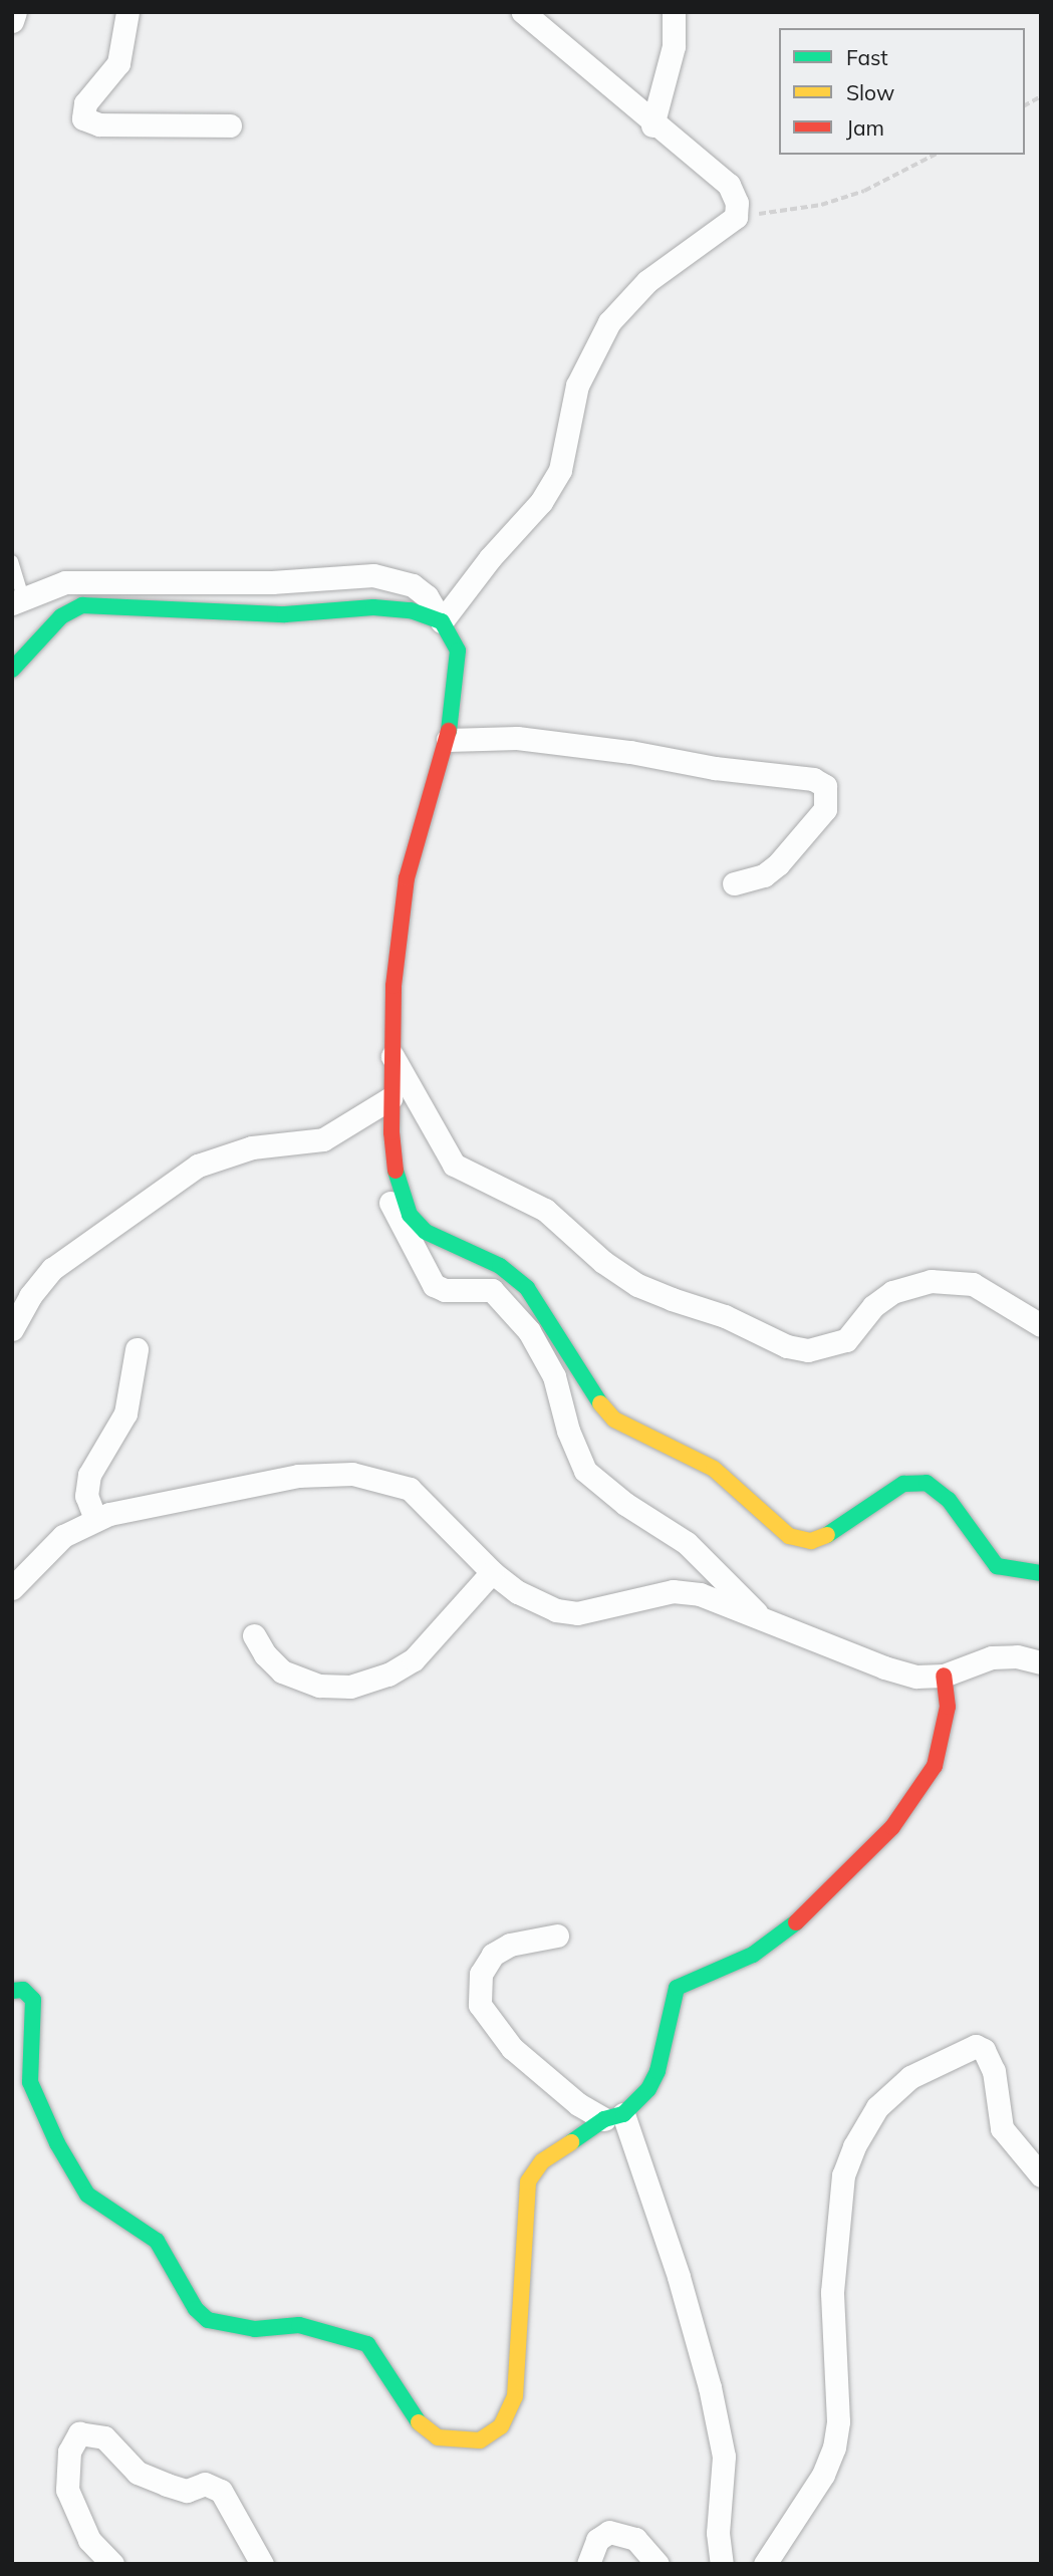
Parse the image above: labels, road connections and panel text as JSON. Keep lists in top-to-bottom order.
{
  "legend": ["Fast", "Slow", "Jam"]
}
